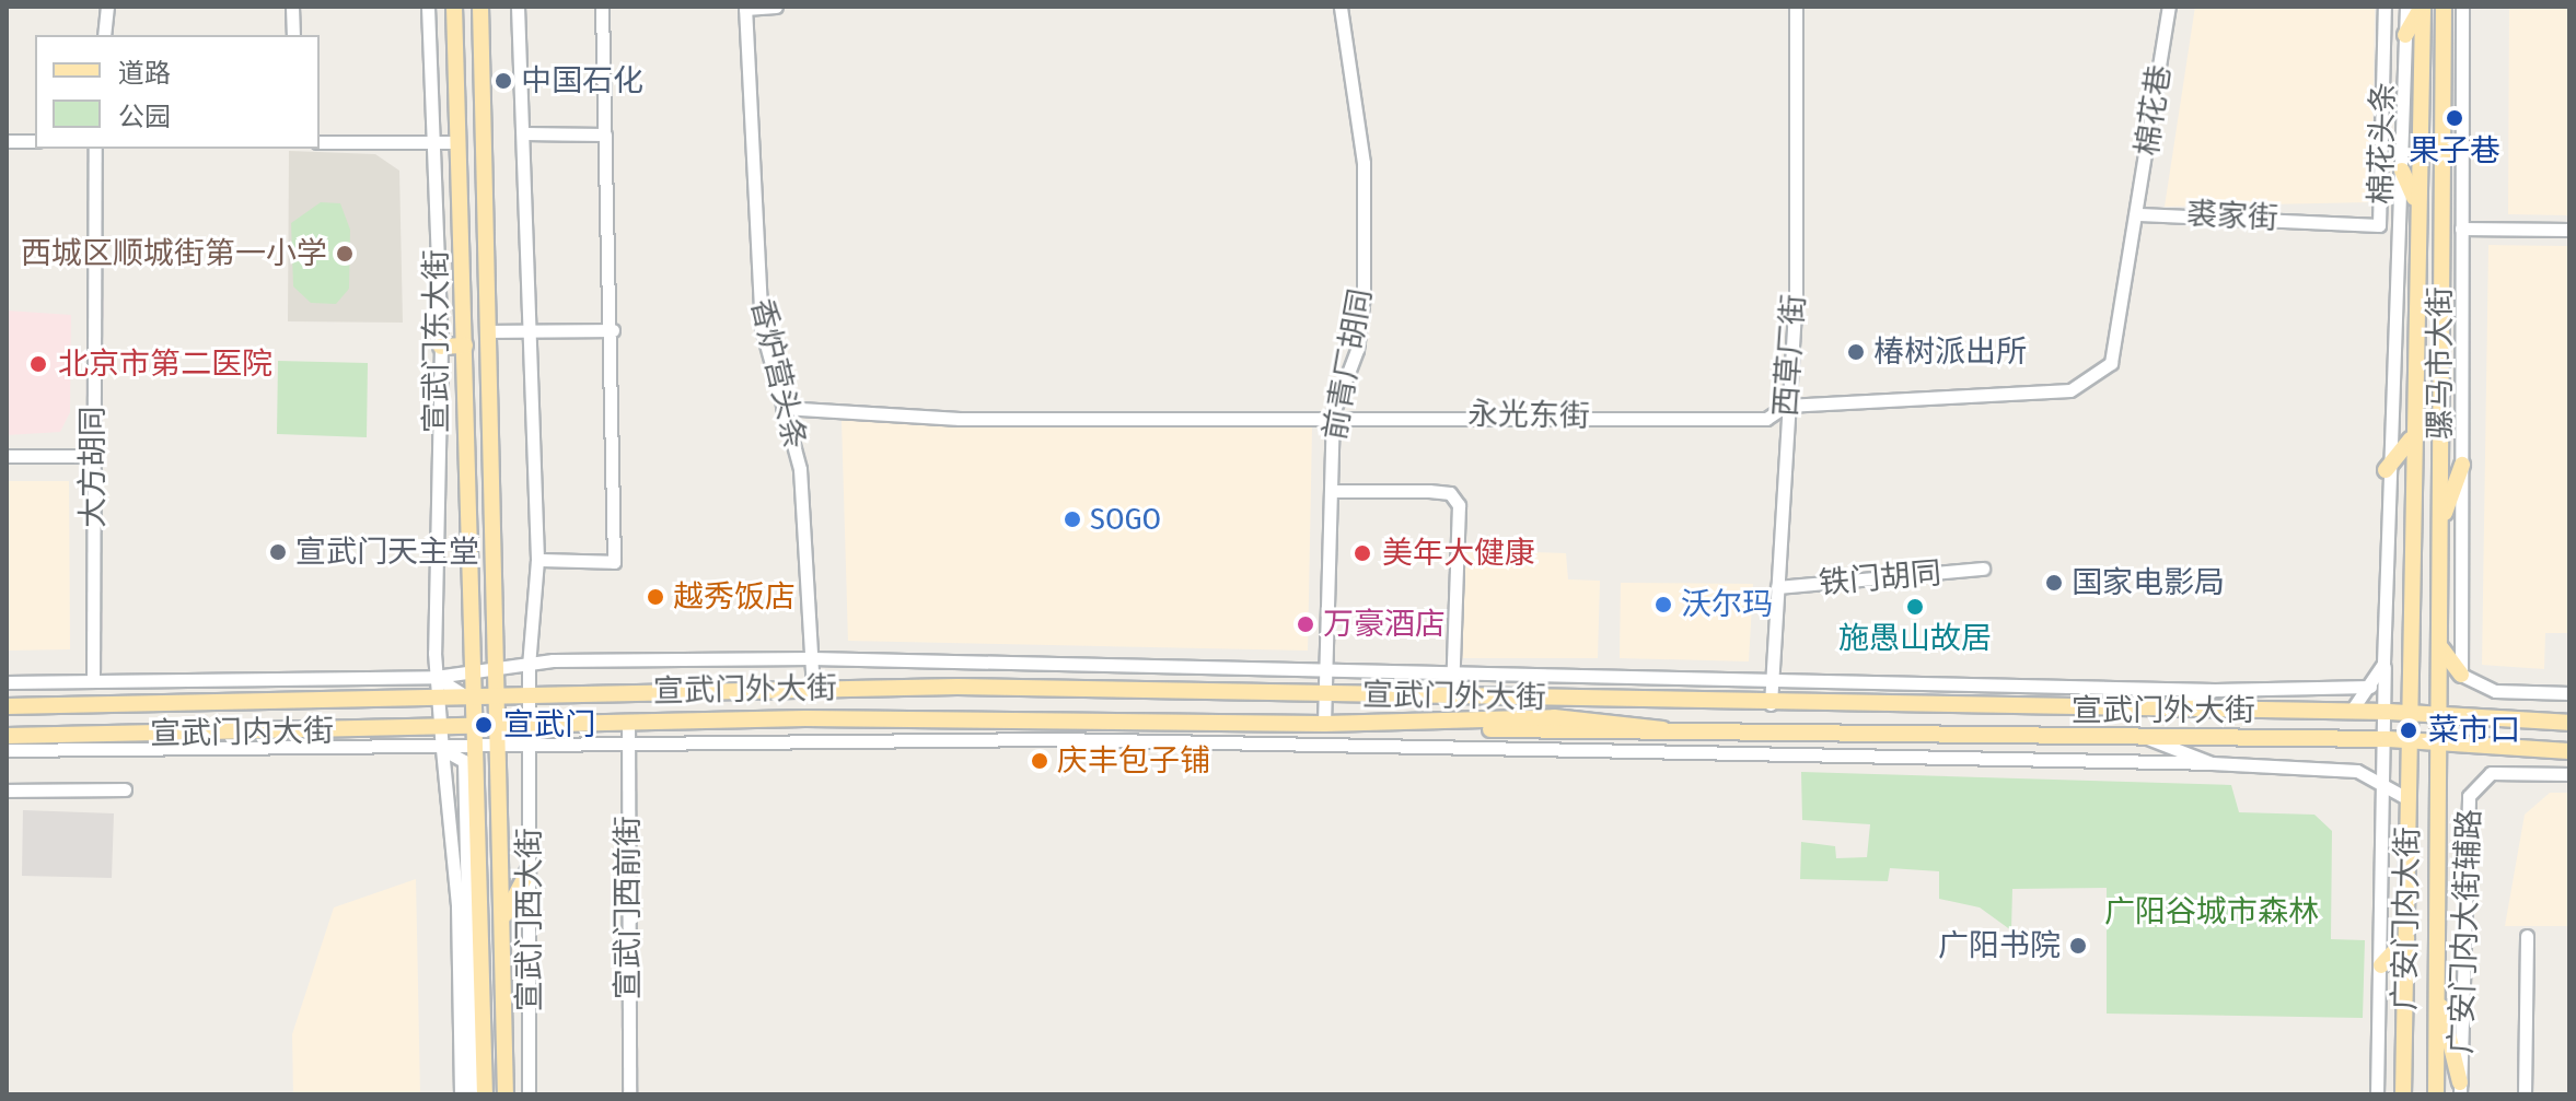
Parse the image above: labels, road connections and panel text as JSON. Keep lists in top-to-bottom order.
{
  "streets": {
    "main road": [
      "宣武门东大街",
      "骡马市大街",
      "宣武门外大街",
      "宣武门内大街",
      "广安门内大街",
      "宣武门西大街"
    ],
    "street": [
      "棉花巷",
      "棉花头条",
      "裘家街",
      "西草厂街",
      "前青厂胡同",
      "香炉营头条",
      "永光东街",
      "大方胡同",
      "铁门胡同",
      "宣武门西前街",
      "广安门内大街辅路"
    ]
  },
  "crossings": [
    ["棉花巷", "裘家街"],
    ["棉花巷", "永光东街"],
    ["棉花头条", "裘家街"],
    ["裘家街", "永光东街"],
    ["宣武门东大街", "宣武门外大街"],
    ["宣武门东大街", "宣武门内大街"],
    ["宣武门东大街", "宣武门西大街"],
    ["西草厂街", "永光东街"],
    ["西草厂街", "铁门胡同"],
    ["西草厂街", "宣武门外大街"],
    ["骡马市大街", "宣武门外大街"],
    ["骡马市大街", "广安门内大街"],
    ["前青厂胡同", "永光东街"],
    ["前青厂胡同", "宣武门外大街"],
    ["香炉营头条", "永光东街"],
    ["香炉营头条", "宣武门外大街"],
    ["宣武门外大街", "宣武门内大街"],
    ["宣武门外大街", "宣武门西前街"],
    ["宣武门外大街", "广安门内大街"],
    ["宣武门外大街", "宣武门西大街"],
    ["宣武门内大街", "宣武门西大街"]
  ],
  "parks": ["广阳谷城市森林"],
  "places": [
    "中国石化",
    "果子巷",
    "西城区顺城街第一小学",
    "椿树派出所",
    "北京市第二医院",
    "SOGO",
    "宣武门天主堂",
    "美年大健康",
    "国家电影局",
    "越秀饭店",
    "沃尔玛",
    "施愚山故居",
    "万豪酒店",
    "宣武门",
    "菜市口",
    "庆丰包子铺",
    "广阳书院"
  ],
  "legend": ["道路", "公园"]
}
